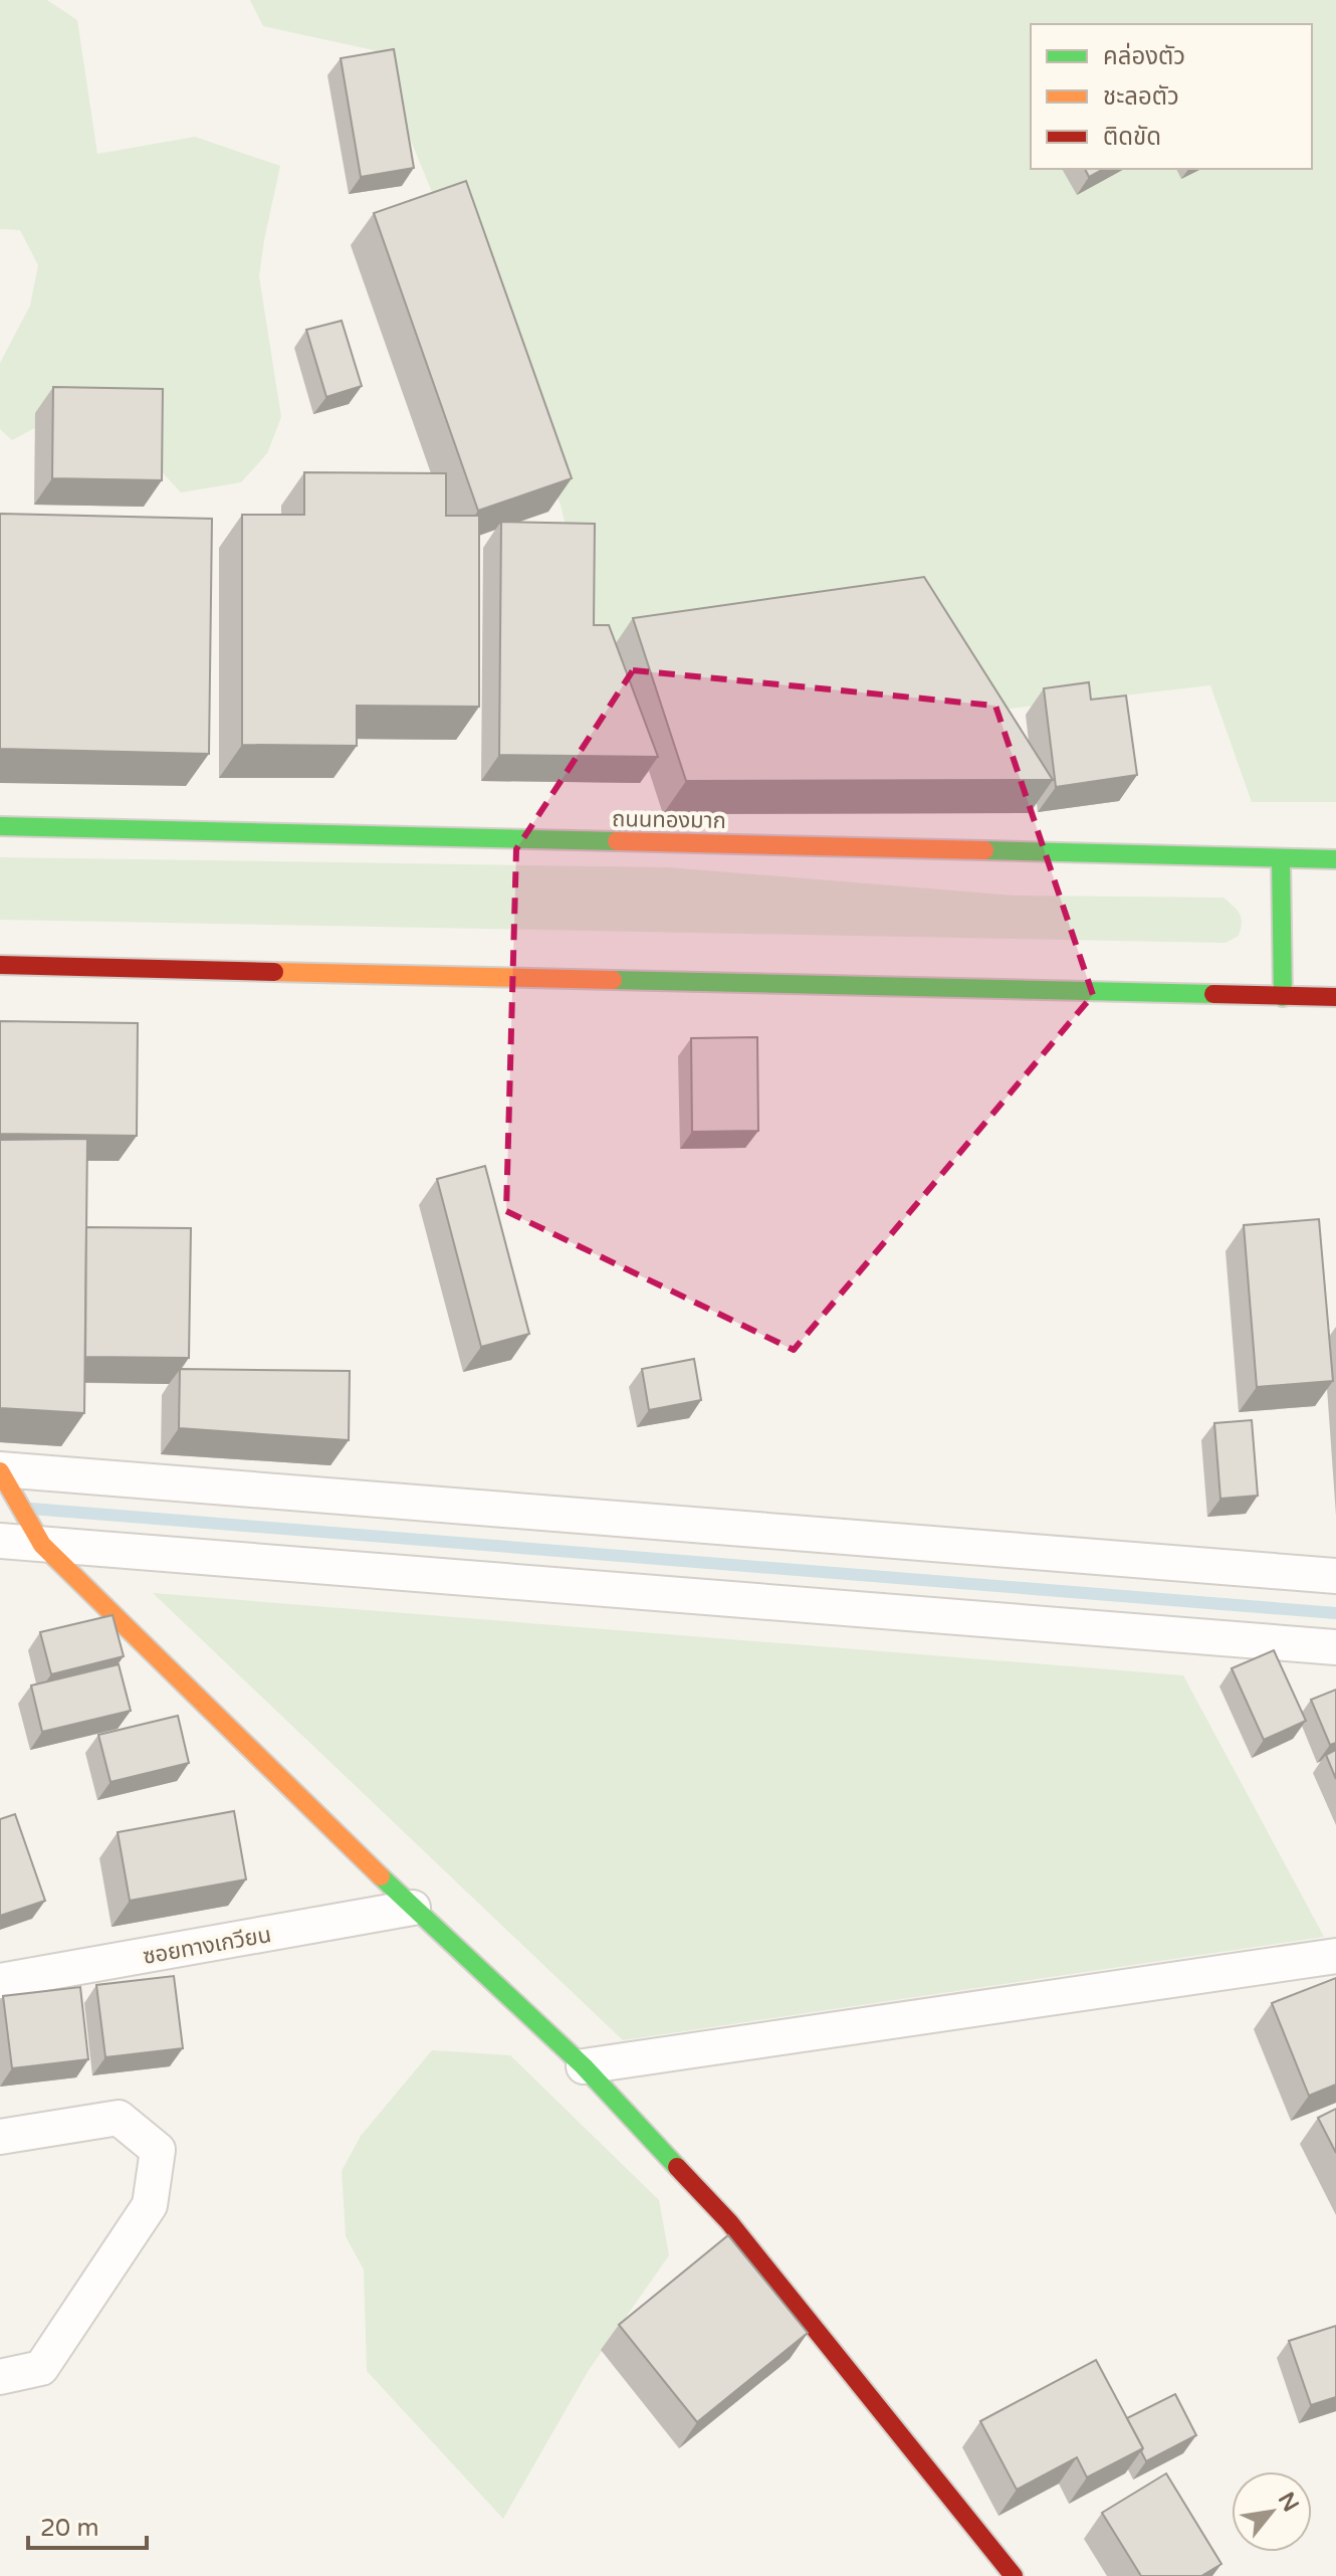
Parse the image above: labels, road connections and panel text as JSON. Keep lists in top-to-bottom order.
{
  "streets": {
    "main road": ["ถนนทองมาก"],
    "street": ["ซอยทางเกวียน"]
  },
  "legend": ["คล่องตัว", "ชะลอตัว", "ติดขัด"],
  "scale_bar": "20 m",
  "north": "top right"
}
